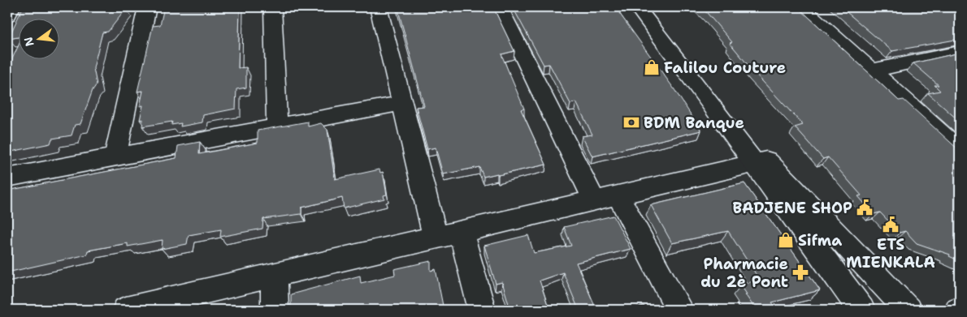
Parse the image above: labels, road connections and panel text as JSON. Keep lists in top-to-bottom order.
{
  "places": {
    "shop": ["Falilou Couture", "Sifma"],
    "bank": ["BDM Banque"],
    "public building": ["BADJENE SHOP", "ETS MIENKALA"],
    "pharmacy": ["Pharmacie du 2è Pont"]
  },
  "north": "left"
}
